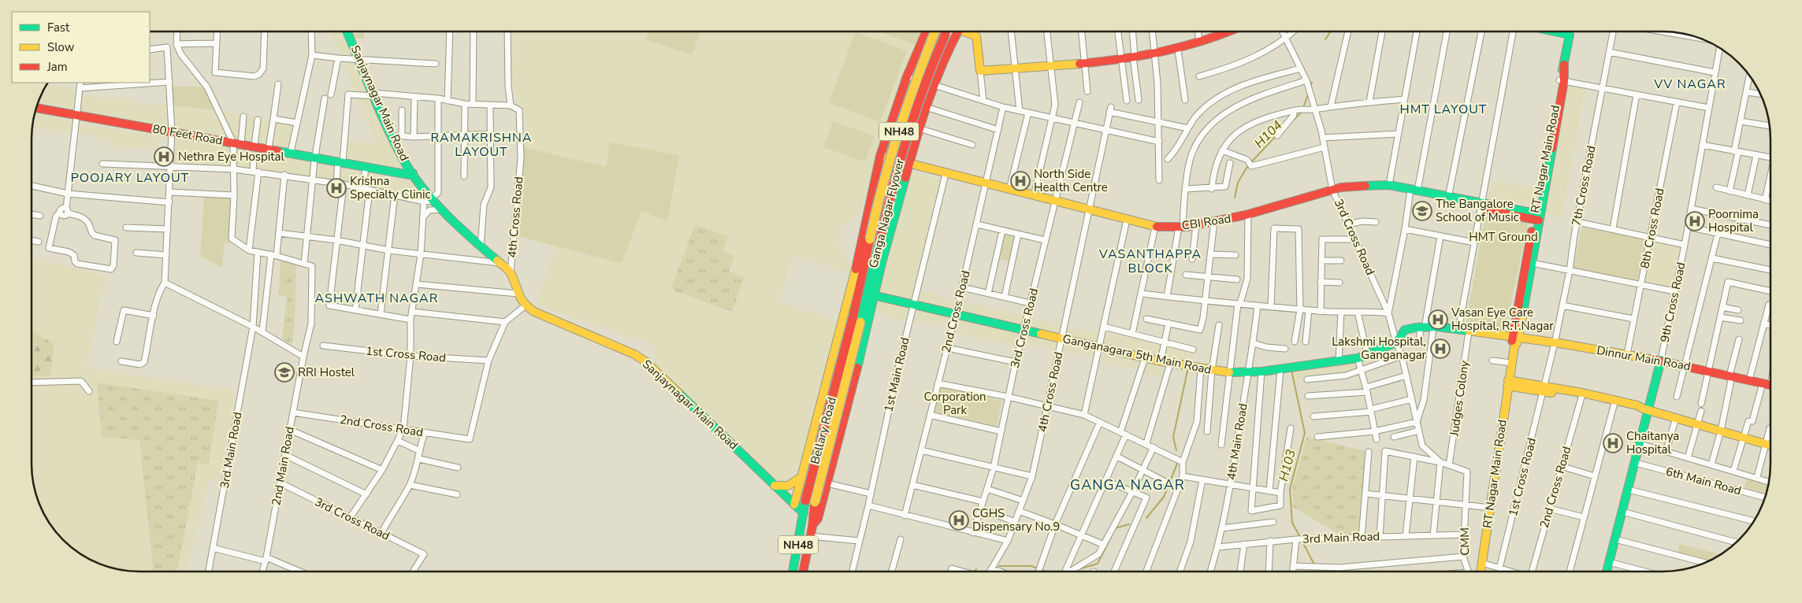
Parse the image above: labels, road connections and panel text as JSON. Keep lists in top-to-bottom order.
{
  "streets": {
    "main road": [
      "Sanjaynagar Main Road",
      "NH48",
      "80 Feet Road",
      "RT Nagar Main Road",
      "Ganga Nagar Flyover",
      "CBI Road",
      "9th Cross Road",
      "Ganganagara 5th Main Road",
      "Dinnur Main Road",
      "Bellary Road"
    ],
    "street": [
      "7th Cross Road",
      "4th Cross Road",
      "8th Cross Road",
      "3rd Cross Road",
      "2nd Cross Road",
      "1st Cross Road",
      "1st Main Road",
      "Judges Colony",
      "4th Main Road",
      "3rd Main Road",
      "2nd Main Road",
      "6th Main Road",
      "CMM"
    ]
  },
  "crossings": [
    ["Sanjaynagar Main Road", "80 Feet Road"],
    ["Sanjaynagar Main Road", "4th Cross Road"],
    ["Sanjaynagar Main Road", "Bellary Road"],
    ["RT Nagar Main Road", "CBI Road"],
    ["RT Nagar Main Road", "Ganganagara 5th Main Road"],
    ["RT Nagar Main Road", "Dinnur Main Road"],
    ["7th Cross Road", "1st Cross Road"],
    ["7th Cross Road", "Dinnur Main Road"],
    ["Ganga Nagar Flyover", "Ganganagara 5th Main Road"],
    ["Ganga Nagar Flyover", "Bellary Road"],
    ["4th Cross Road", "CBI Road"],
    ["4th Cross Road", "Ganganagara 5th Main Road"],
    ["CBI Road", "3rd Cross Road"],
    ["CBI Road", "2nd Cross Road"],
    ["CBI Road", "1st Main Road"],
    ["8th Cross Road", "Dinnur Main Road"],
    ["3rd Cross Road", "Ganganagara 5th Main Road"],
    ["3rd Cross Road", "Judges Colony"],
    ["3rd Cross Road", "2nd Main Road"],
    ["3rd Cross Road", "CMM"],
    ["9th Cross Road", "Dinnur Main Road"],
    ["9th Cross Road", "6th Main Road"],
    ["2nd Cross Road", "1st Cross Road"],
    ["2nd Cross Road", "Ganganagara 5th Main Road"],
    ["2nd Cross Road", "2nd Main Road"],
    ["1st Cross Road", "Dinnur Main Road"],
    ["Ganganagara 5th Main Road", "Dinnur Main Road"],
    ["Ganganagara 5th Main Road", "1st Main Road"],
    ["Ganganagara 5th Main Road", "Judges Colony"],
    ["Ganganagara 5th Main Road", "Bellary Road"],
    ["Ganganagara 5th Main Road", "4th Main Road"],
    ["4th Main Road", "3rd Main Road"],
    ["3rd Main Road", "CMM"]
  ],
  "districts": [
    "VV NAGAR",
    "HMT LAYOUT",
    "RAMAKRISHNA LAYOUT",
    "POOJARY LAYOUT",
    "VASANTHAPPA BLOCK",
    "ASHWATH NAGAR",
    "GANGA NAGAR"
  ],
  "water": ["H104", "H103"],
  "parks": ["HMT Ground", "Corporation Park"],
  "places": {
    "hospital": [
      "Nethra Eye Hospital",
      "North Side Health Centre",
      "Krishna Specialty Clinic",
      "Poornima Hospital",
      "Vasan Eye Care Hospital, R.T.Nagar",
      "Lakshmi Hospital, Ganganagar",
      "Chaitanya Hospital",
      "CGHS Dispensary No.9"
    ],
    "school or university": ["The Bangalore School of Music", "RRI Hostel"]
  },
  "legend": ["Fast", "Slow", "Jam"]
}
